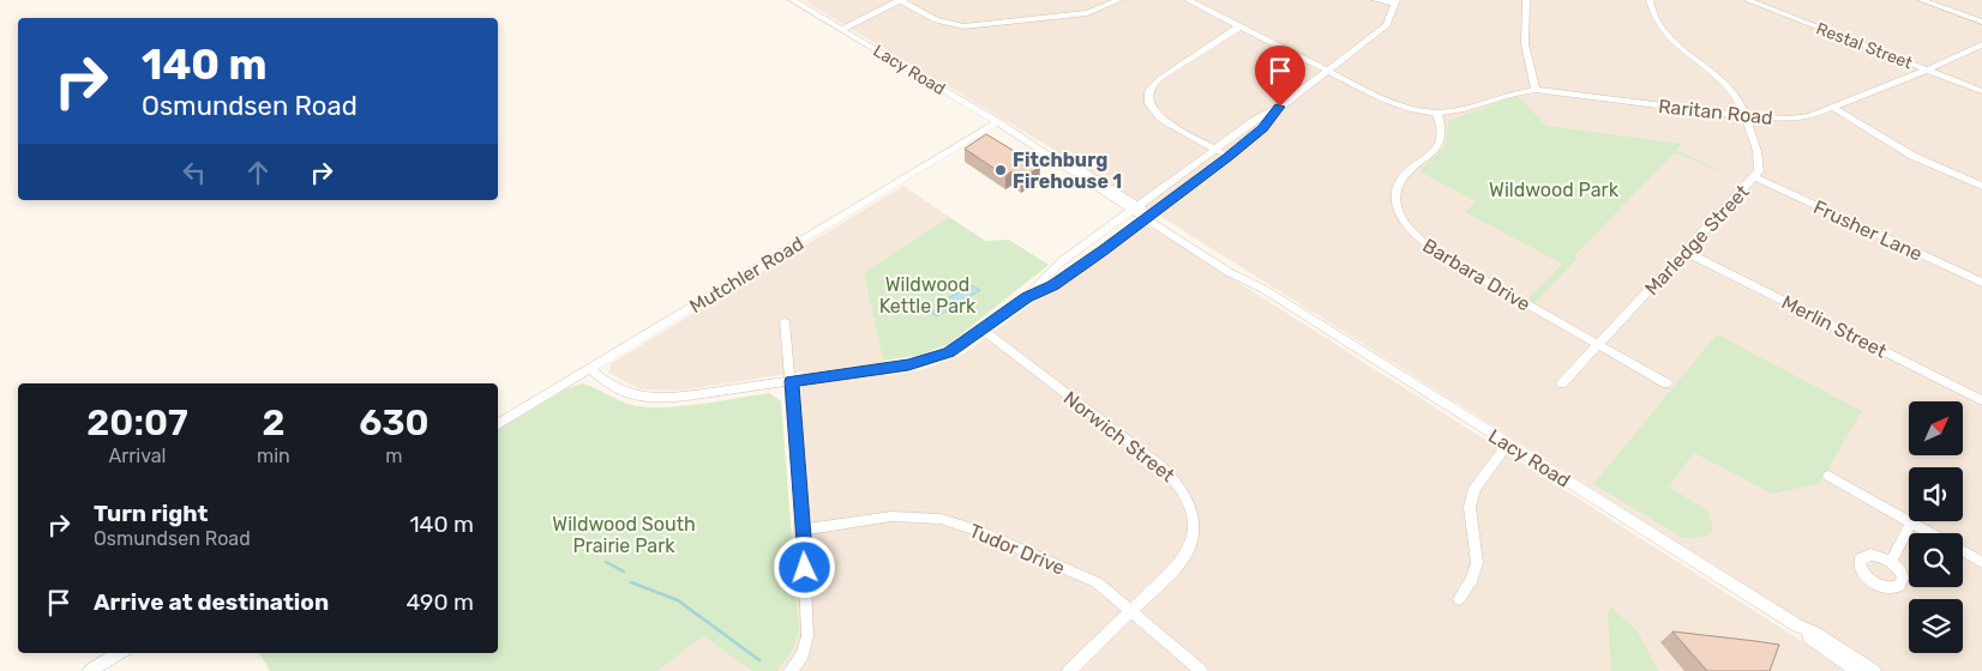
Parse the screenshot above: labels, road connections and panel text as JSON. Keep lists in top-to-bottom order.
{
  "streets": {
    "street": [
      "Restal Street",
      "Lacy Road",
      "Raritan Road",
      "Frusher Lane",
      "Marledge Street",
      "Mutchler Road",
      "Barbara Drive",
      "Merlin Street",
      "Norwich Street",
      "Tudor Drive"
    ]
  },
  "crossings": [
    ["Restal Street", "Raritan Road"],
    ["Lacy Road", "Mutchler Road"],
    ["Raritan Road", "Marledge Street"],
    ["Raritan Road", "Barbara Drive"],
    ["Frusher Lane", "Marledge Street"],
    ["Marledge Street", "Barbara Drive"],
    ["Marledge Street", "Merlin Street"],
    ["Norwich Street", "Tudor Drive"]
  ],
  "parks": ["Wildwood Park", "Wildwood Kettle Park", "Wildwood South Prairie Park"],
  "places": ["Fitchburg Firehouse 1"],
  "north": "top right",
  "page": {
    "turn": ["140 m", "Osmundsen Road"],
    "eta": [
      "20:07",
      "Arrival",
      "2",
      "min",
      "630",
      "m"
    ],
    "list": [
      {
        "name": "Turn right",
        "note": "Osmundsen Road",
        "value": "140 m"
      },
      {
        "name": "Arrive at destination",
        "value": "490 m"
      }
    ]
  }
}
